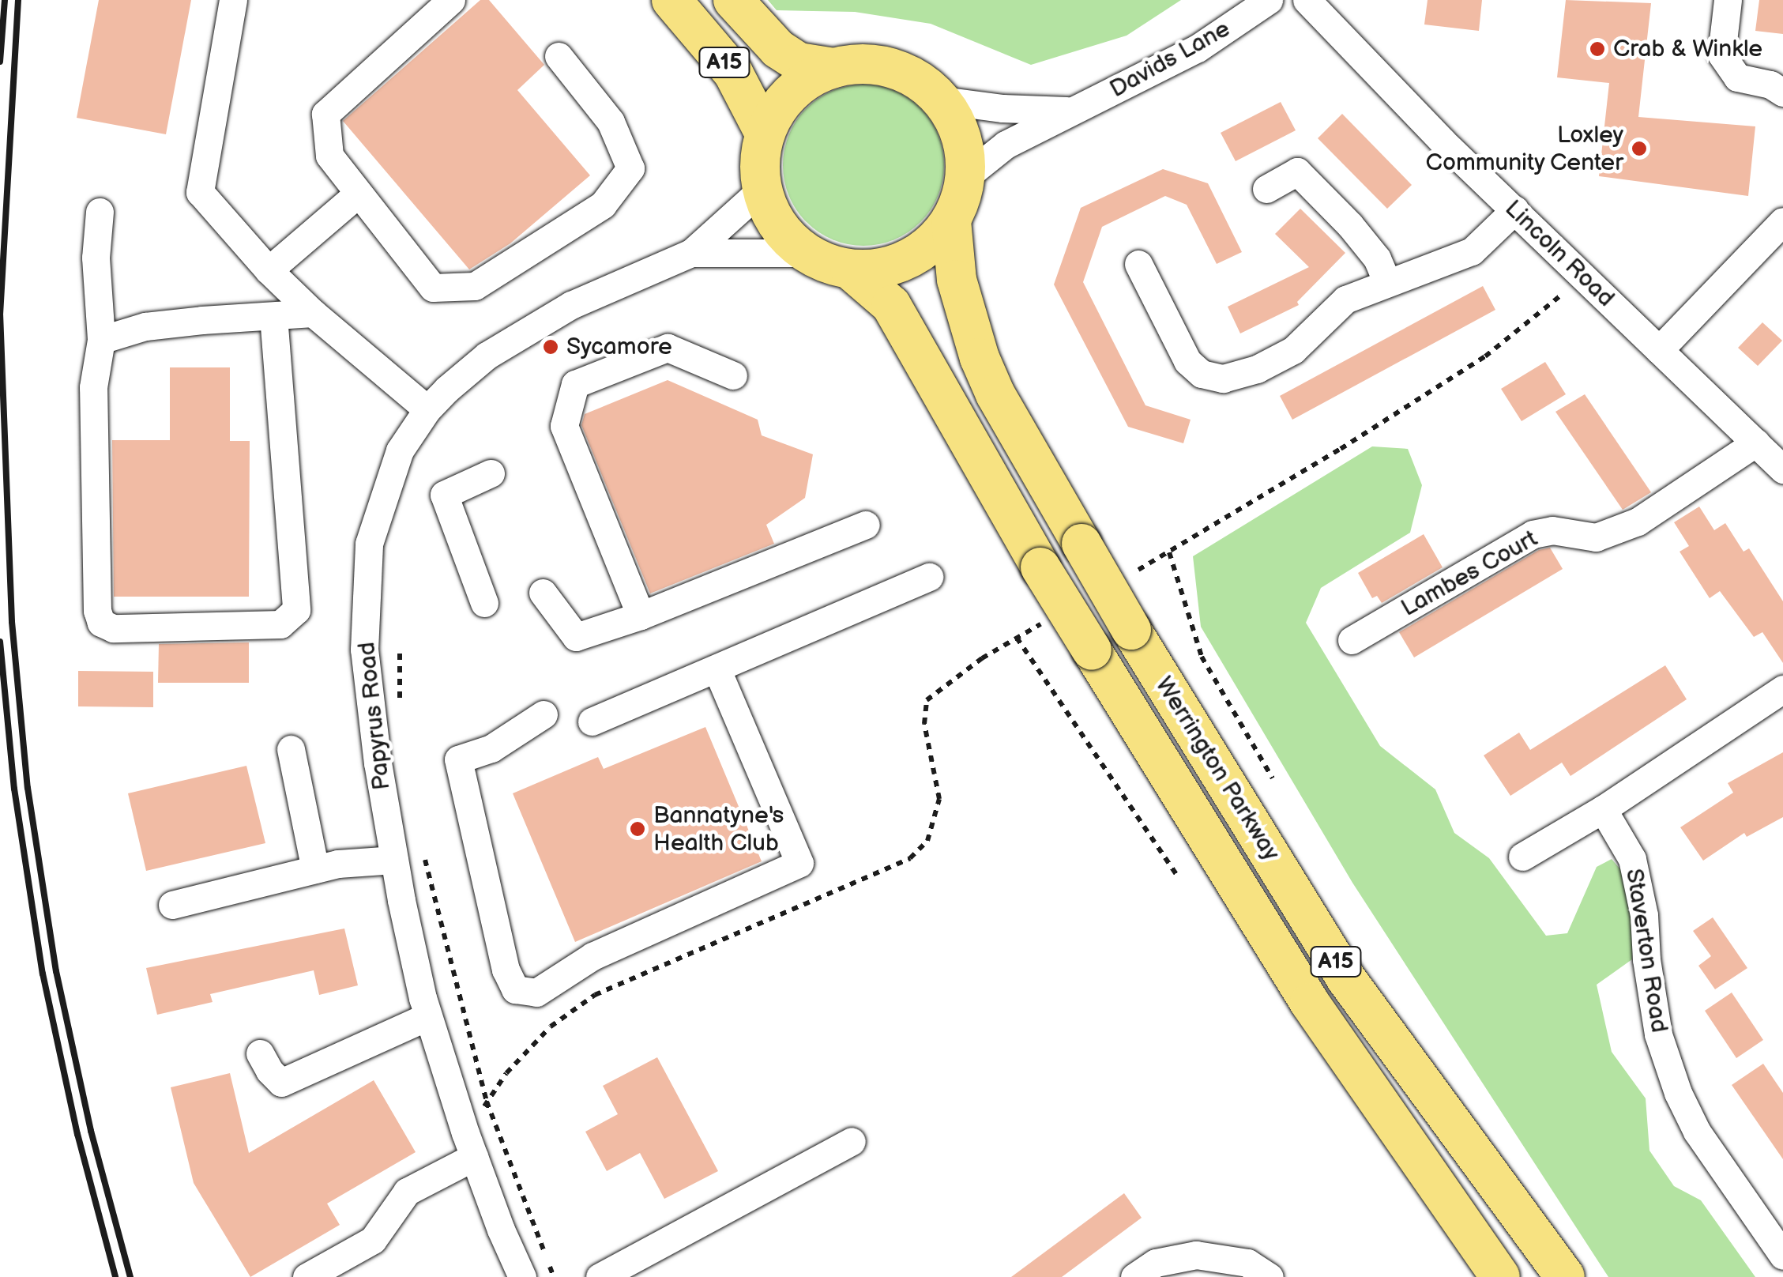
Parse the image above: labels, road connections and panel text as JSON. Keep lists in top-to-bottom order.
{
  "streets": {
    "highway": ["A15", "Werrington Parkway"],
    "street": [
      "Davids Lane",
      "Lincoln Road",
      "Lambes Court",
      "Papyrus Road",
      "Staverton Road"
    ]
  },
  "crossings": [
    ["Davids Lane", "A15"],
    ["Davids Lane", "Papyrus Road"],
    ["Davids Lane", "Werrington Parkway"],
    ["A15", "Papyrus Road"],
    ["A15", "Werrington Parkway"],
    ["Lincoln Road", "Lambes Court"],
    ["Papyrus Road", "Werrington Parkway"]
  ],
  "places": [
    "Crab & Winkle",
    "Loxley Community Center",
    "Sycamore",
    "Bannatyne's Health Club"
  ]
}
